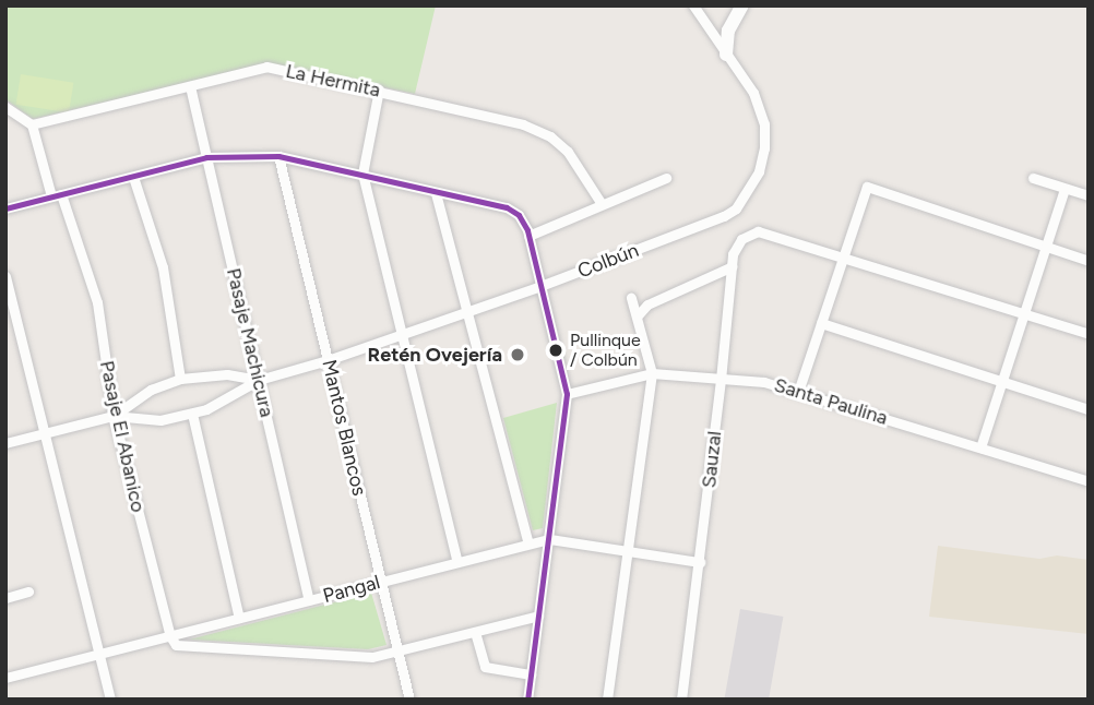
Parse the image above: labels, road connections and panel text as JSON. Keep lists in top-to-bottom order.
{
  "streets": {
    "street": [
      "La Hermita",
      "Colbún",
      "Pasaje Machicura",
      "Santa Paulina",
      "Mantos Blancos",
      "Pasaje El Abanico",
      "Sauzal",
      "Pangal"
    ]
  },
  "crossings": [
    ["La Hermita", "Pasaje Machicura"],
    ["Colbún", "Pasaje Machicura"],
    ["Colbún", "Mantos Blancos"],
    ["Colbún", "Pasaje El Abanico"],
    ["Pasaje Machicura", "Pangal"],
    ["Santa Paulina", "Sauzal"],
    ["Mantos Blancos", "Pangal"],
    ["Pasaje El Abanico", "Pangal"],
    ["Sauzal", "Pangal"]
  ],
  "places": ["Pullinque / Colbún", "Retén Ovejería"]
}
